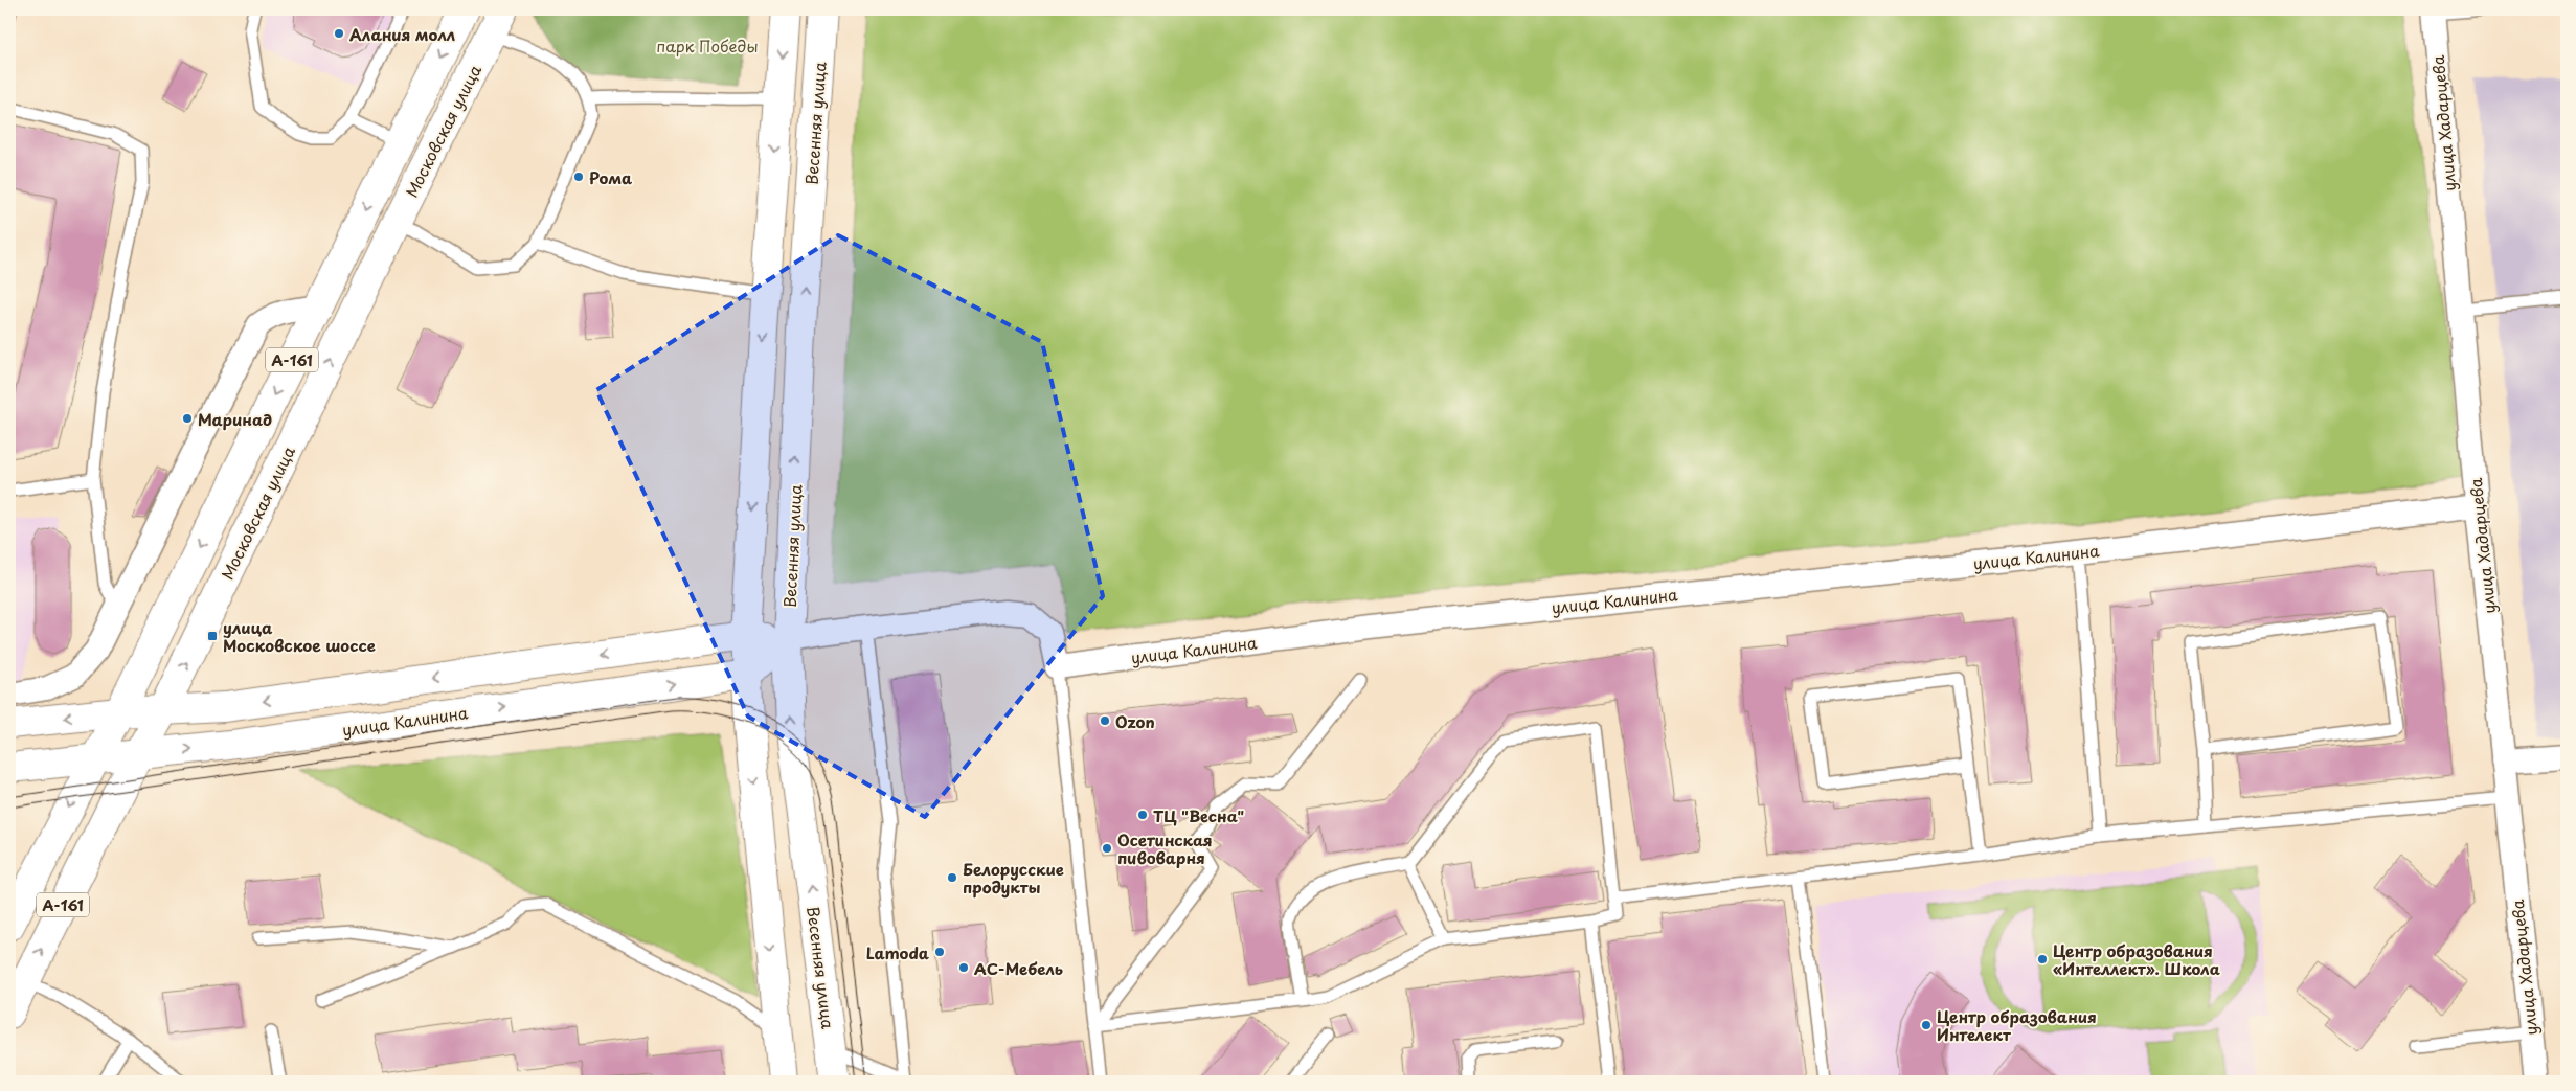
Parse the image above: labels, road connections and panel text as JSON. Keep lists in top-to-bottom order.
{
  "streets": {
    "main road": [
      "Весенняя улица",
      "Московская улица",
      "А-161",
      "улица Калинина"
    ],
    "street": ["улица Хадарцева"]
  },
  "crossings": [
    ["улица Хадарцева", "улица Калинина"],
    ["Московская улица", "улица Калинина"],
    ["А-161", "улица Калинина"]
  ],
  "parks": ["парк Победы"],
  "places": {
    "other": [
      "Алания молл",
      "Рома",
      "Маринад",
      "Ozon",
      "ТЦ \"Весна\"",
      "Осетинская пивоварня",
      "Белорусские продукты",
      "Lamoda",
      "Центр образования «Интеллект». Школа",
      "АС-Мебель",
      "Центр образования Интелект"
    ],
    "transit": ["улица Московское шоссе"]
  }
}
